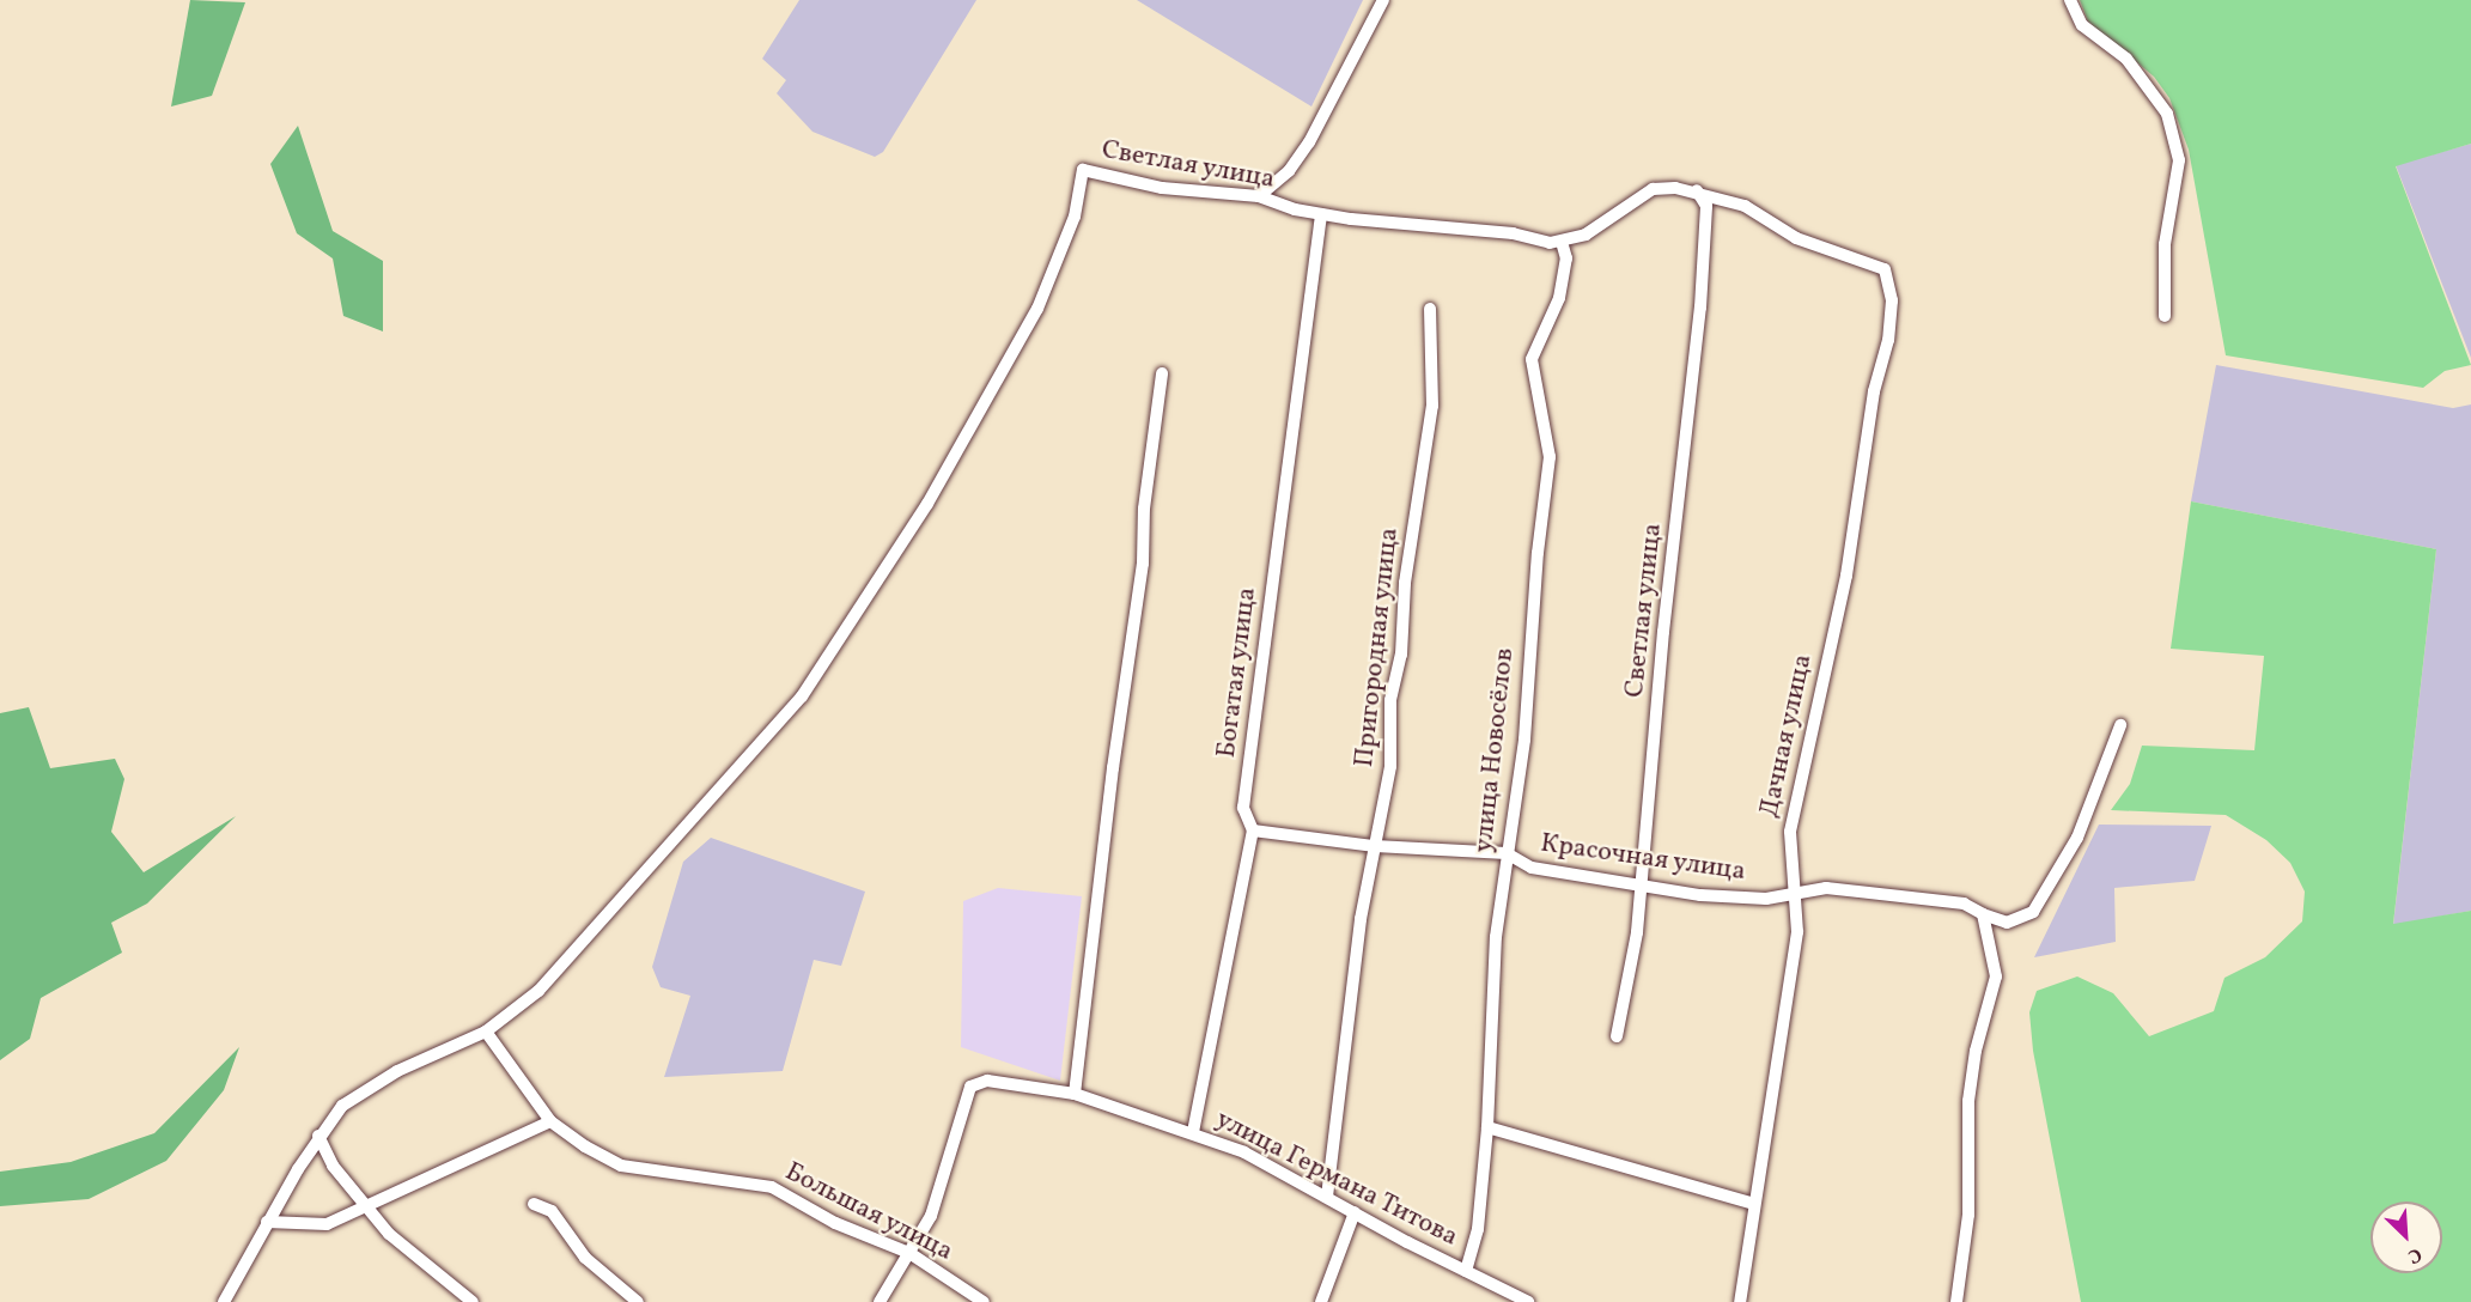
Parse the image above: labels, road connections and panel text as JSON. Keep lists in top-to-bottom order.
{
  "streets": {
    "street": [
      "Светлая улица",
      "Пригородная улица",
      "Богатая улица",
      "Дачная улица",
      "улица Новосёлов",
      "Красочная улица",
      "улица Германа Титова",
      "Большая улица"
    ]
  },
  "crossings": [
    ["Светлая улица", "Богатая улица"],
    ["Светлая улица", "Дачная улица"],
    ["Светлая улица", "улица Новосёлов"],
    ["Светлая улица", "Красочная улица"],
    ["Светлая улица", "Большая улица"],
    ["Пригородная улица", "Красочная улица"],
    ["Пригородная улица", "улица Германа Титова"],
    ["Богатая улица", "Красочная улица"],
    ["Богатая улица", "улица Германа Титова"],
    ["Дачная улица", "Красочная улица"],
    ["улица Новосёлов", "Красочная улица"],
    ["улица Новосёлов", "улица Германа Титова"],
    ["улица Германа Титова", "Большая улица"]
  ],
  "north": "bottom right"
}
